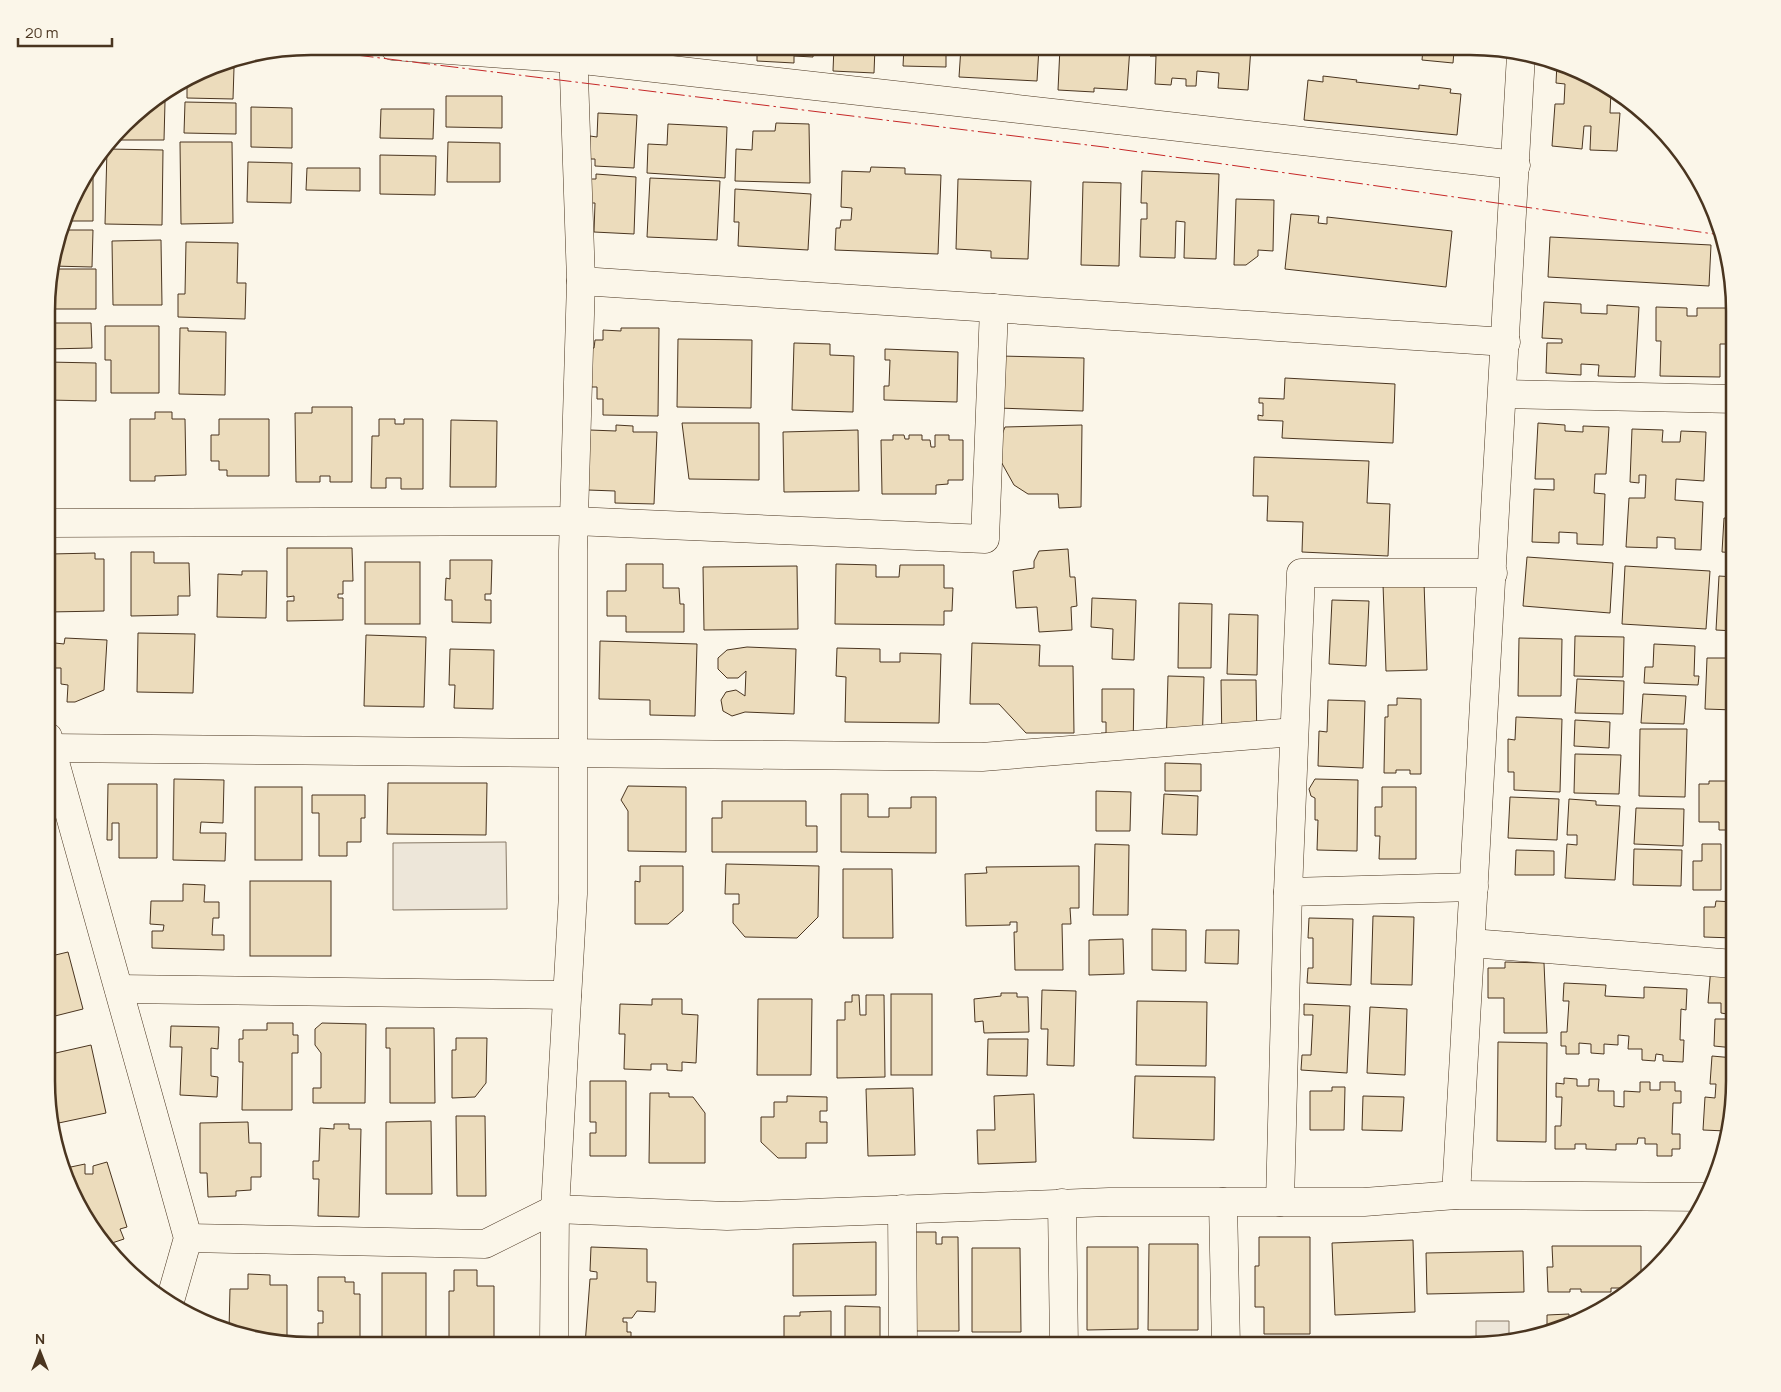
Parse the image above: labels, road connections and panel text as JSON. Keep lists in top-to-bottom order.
{
  "scale_bar": "20 m",
  "north": "top"
}
